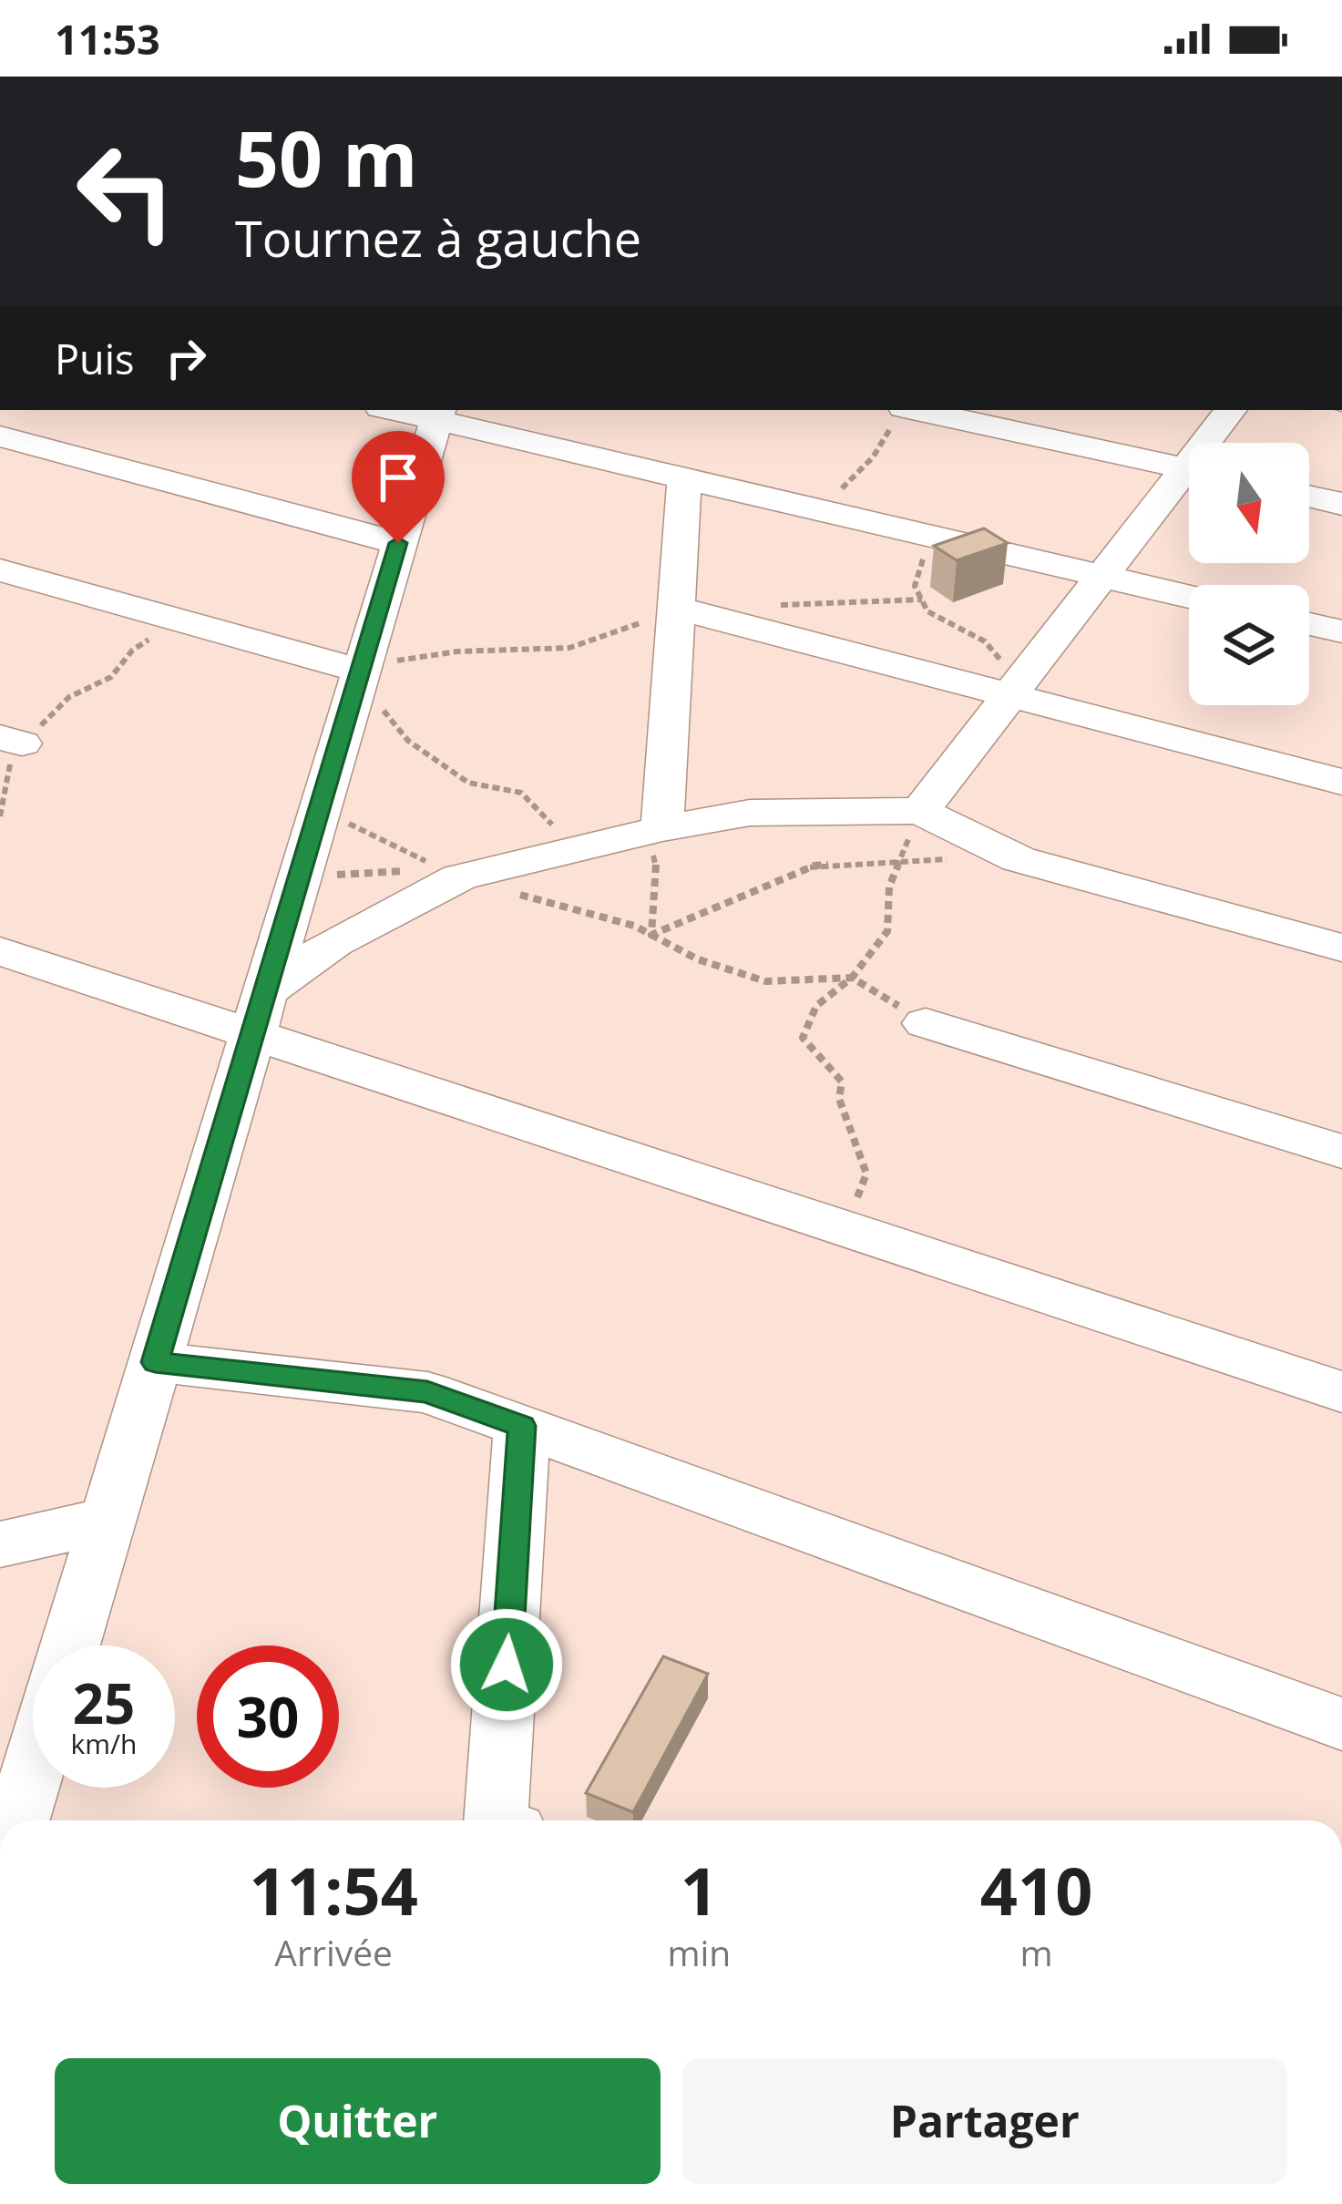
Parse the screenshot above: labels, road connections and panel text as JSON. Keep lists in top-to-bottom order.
{
  "north": "bottom",
  "page": {
    "status": "11:53",
    "turn": ["50 m", "Tournez à gauche"],
    "then": "Puis",
    "speed": "25 km/h",
    "limit": "30",
    "eta": [
      "11:54",
      "Arrivée",
      "1",
      "min",
      "410",
      "m"
    ],
    "buttons": ["Quitter", "Partager"]
  }
}
